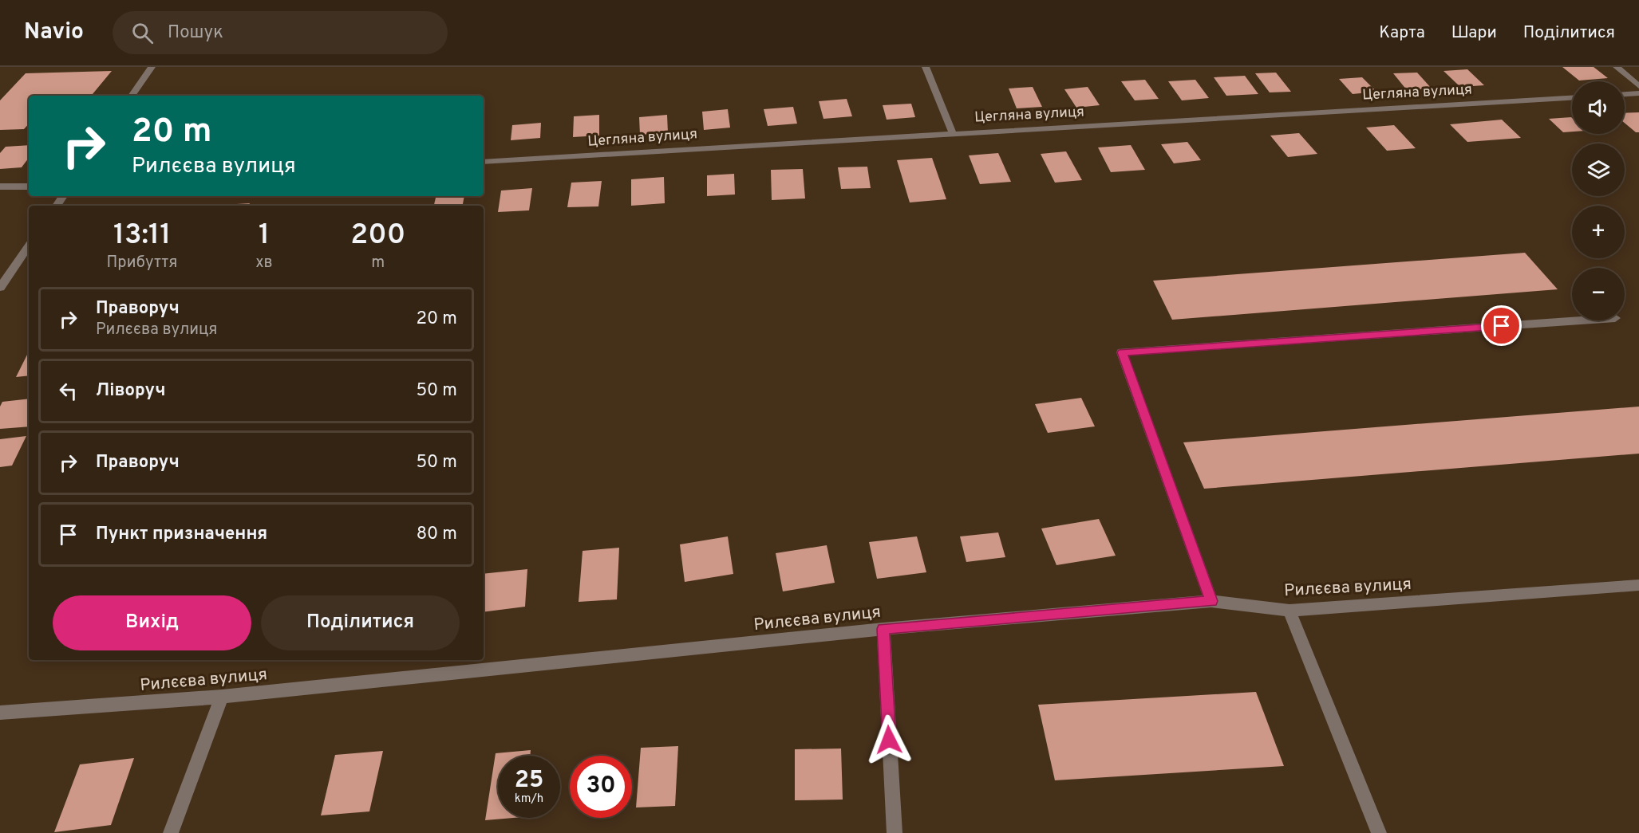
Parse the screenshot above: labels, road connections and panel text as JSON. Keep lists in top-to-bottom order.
{
  "streets": {
    "street": ["Цегляна вулиця", "Рилєєва вулиця"]
  },
  "page": {
    "header": "Navio",
    "search": "Пошук",
    "nav": ["Карта", "Шари", "Поділитися"],
    "map_buttons": ["+", "−"],
    "turn": ["20 m", "Рилєєва вулиця"],
    "eta": [
      "13:11",
      "Прибуття",
      "1",
      "хв",
      "200",
      "m"
    ],
    "list": [
      {
        "name": "Праворуч",
        "note": "Рилєєва вулиця",
        "value": "20 m"
      },
      {
        "name": "Ліворуч",
        "value": "50 m"
      },
      {
        "name": "Праворуч",
        "value": "50 m"
      },
      {
        "name": "Пункт призначення",
        "value": "80 m"
      }
    ],
    "buttons": ["Вихід", "Поділитися"],
    "speed": "25 km/h",
    "limit": "30"
  }
}
